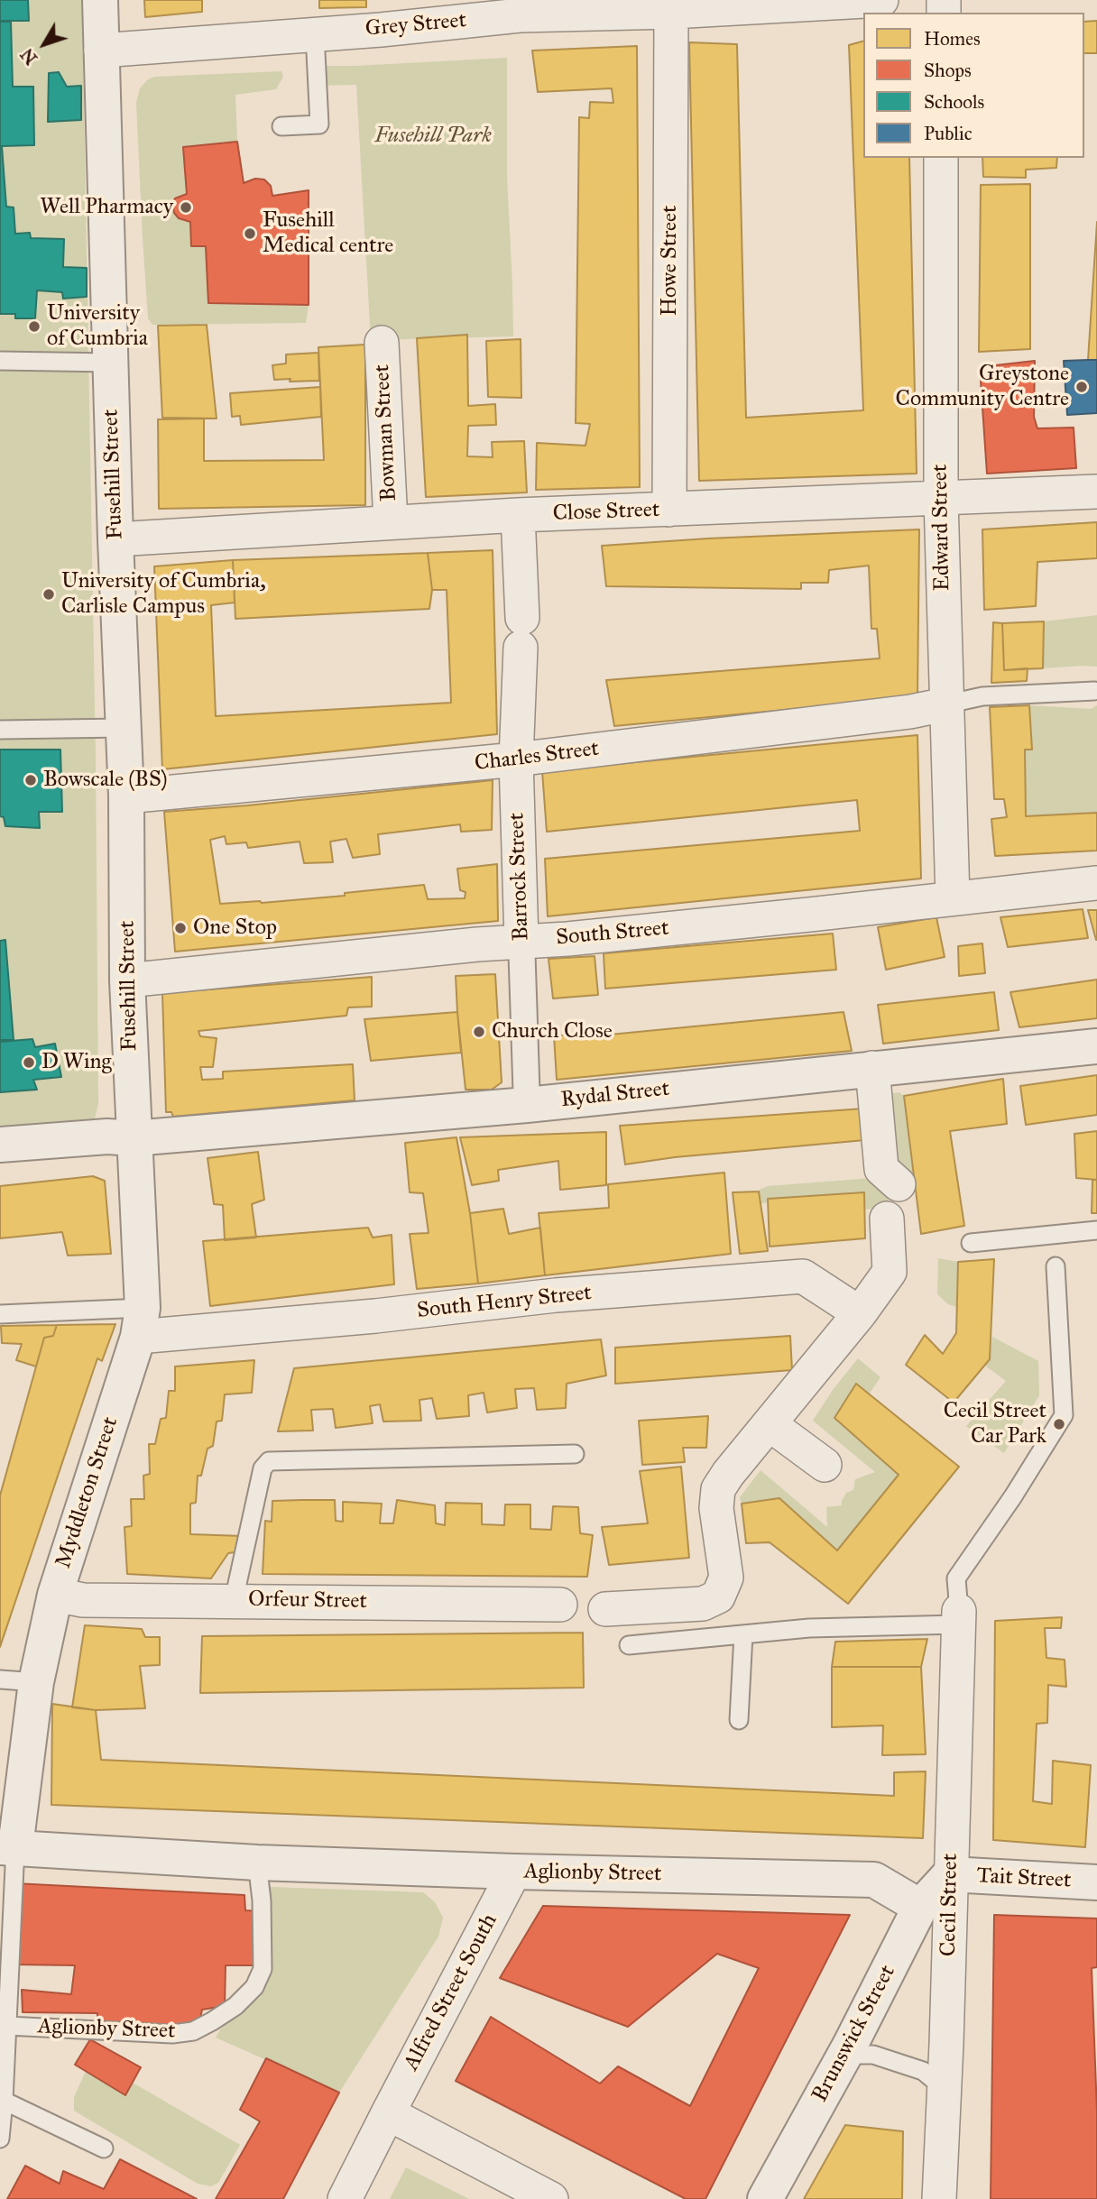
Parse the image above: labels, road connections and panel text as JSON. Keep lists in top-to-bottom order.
{
  "streets": {
    "street": [
      "Grey Street",
      "Howe Street",
      "Bowman Street",
      "Fusehill Street",
      "Close Street",
      "Edward Street",
      "Charles Street",
      "Barrock Street",
      "South Street",
      "Rydal Street",
      "South Henry Street",
      "Myddleton Street",
      "Orfeur Street",
      "Aglionby Street",
      "Tait Street",
      "Cecil Street",
      "Alfred Street South",
      "Brunswick Street"
    ]
  },
  "crossings": [
    ["Grey Street", "Howe Street"],
    ["Grey Street", "Fusehill Street"],
    ["Howe Street", "Close Street"],
    ["Bowman Street", "Close Street"],
    ["Fusehill Street", "Close Street"],
    ["Fusehill Street", "Charles Street"],
    ["Fusehill Street", "South Street"],
    ["Fusehill Street", "Rydal Street"],
    ["Fusehill Street", "Myddleton Street"],
    ["Close Street", "Edward Street"],
    ["Close Street", "Barrock Street"],
    ["Edward Street", "Charles Street"],
    ["Edward Street", "South Street"],
    ["Charles Street", "Barrock Street"],
    ["Barrock Street", "South Street"],
    ["Barrock Street", "Rydal Street"],
    ["Rydal Street", "Myddleton Street"],
    ["South Henry Street", "Myddleton Street"],
    ["Myddleton Street", "Orfeur Street"],
    ["Myddleton Street", "Aglionby Street"],
    ["Aglionby Street", "Alfred Street South"],
    ["Aglionby Street", "Brunswick Street"],
    ["Tait Street", "Cecil Street"],
    ["Tait Street", "Brunswick Street"],
    ["Cecil Street", "Brunswick Street"]
  ],
  "parks": ["Fusehill Park"],
  "places": [
    "Well Pharmacy",
    "Fusehill Medical centre",
    "University of Cumbria",
    "Greystone Community Centre",
    "University of Cumbria, Carlisle Campus",
    "Bowscale (BS)",
    "One Stop",
    "Church Close",
    "D Wing",
    "Cecil Street Car Park"
  ],
  "legend": [
    "Homes",
    "Shops",
    "Schools",
    "Public"
  ],
  "north": "bottom left"
}
